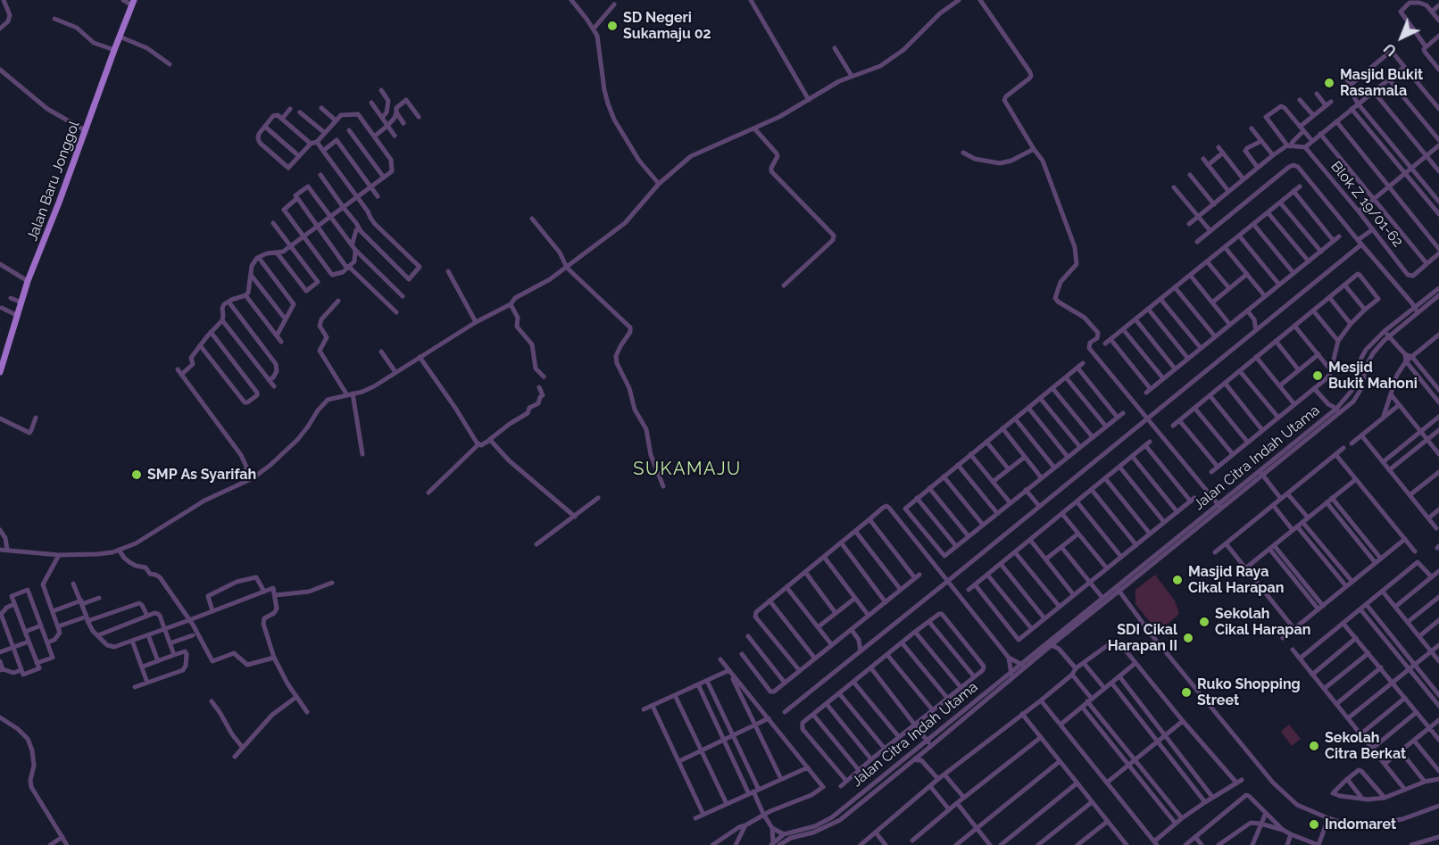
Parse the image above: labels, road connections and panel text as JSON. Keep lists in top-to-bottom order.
{
  "streets": {
    "main road": ["Jalan Baru Jonggol"],
    "street": ["Blok Z 19/01-62", "Jalan Citra Indah Utama"]
  },
  "districts": ["SUKAMAJU"],
  "places": [
    "SD Negeri Sukamaju 02",
    "Masjid Bukit Rasamala",
    "Mesjid Bukit Mahoni",
    "SMP As Syarifah",
    "Masjid Raya Cikal Harapan",
    "Sekolah Cikal Harapan",
    "SDI Cikal Harapan II",
    "Ruko Shopping Street",
    "Sekolah Citra Berkat",
    "Indomaret"
  ],
  "north": "bottom left"
}
